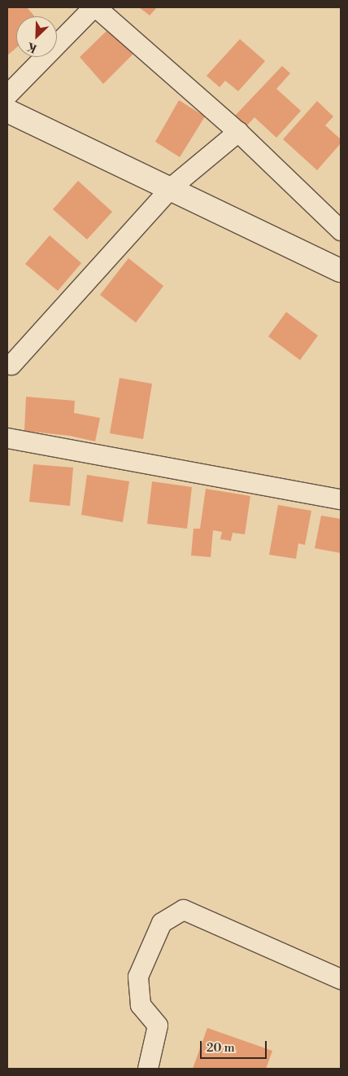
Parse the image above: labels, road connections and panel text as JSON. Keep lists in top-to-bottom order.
{
  "scale_bar": "20 m",
  "north": "bottom left"
}
